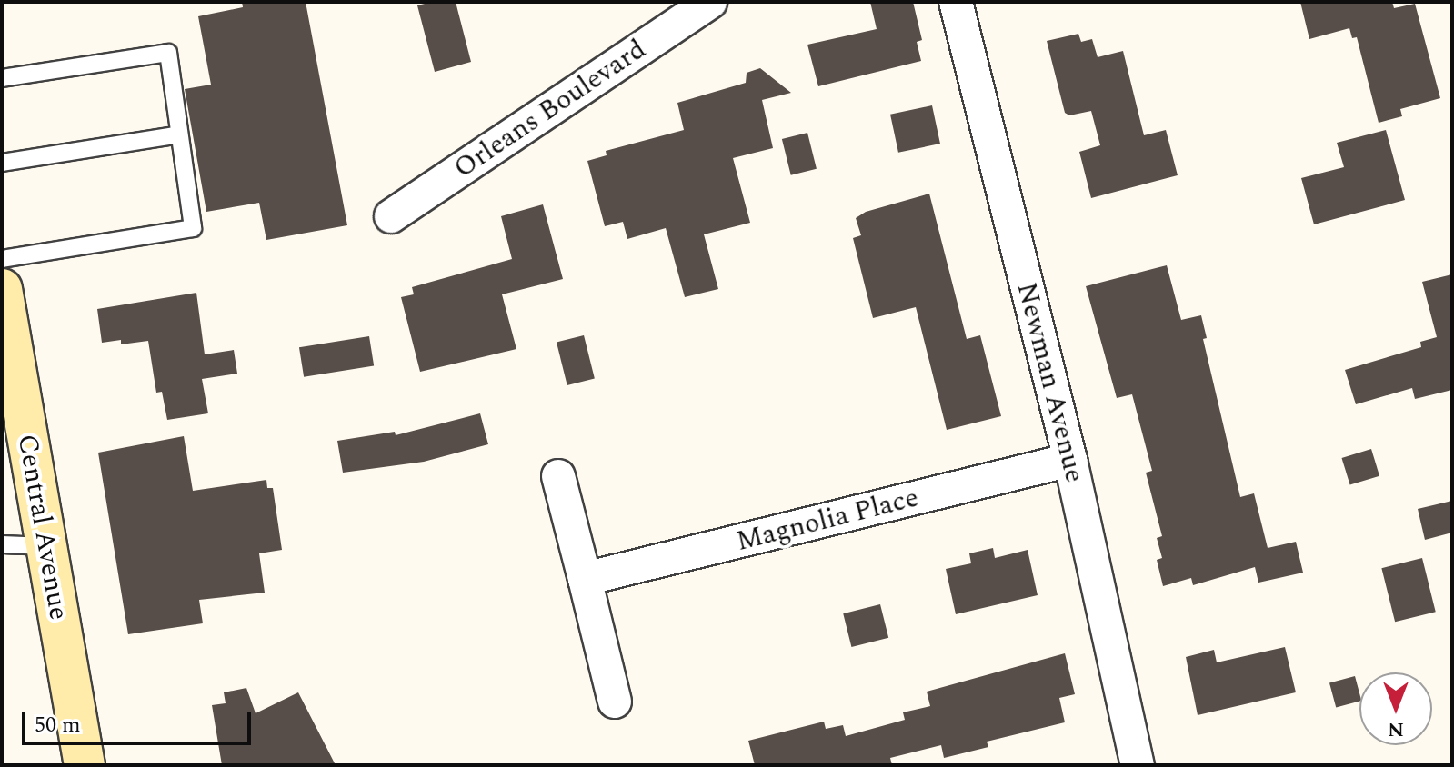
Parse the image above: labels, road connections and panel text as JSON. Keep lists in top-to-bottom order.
{
  "streets": {
    "main road": ["Central Avenue"],
    "street": ["Orleans Boulevard", "Newman Avenue", "Magnolia Place"]
  },
  "crossings": [
    ["Newman Avenue", "Magnolia Place"]
  ],
  "scale_bar": "50 m",
  "north": "bottom"
}
